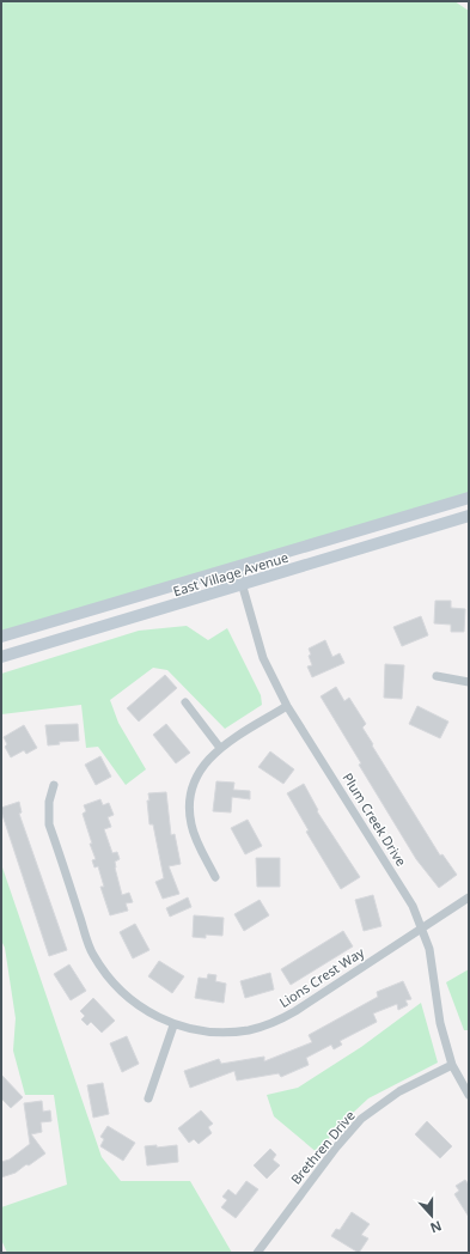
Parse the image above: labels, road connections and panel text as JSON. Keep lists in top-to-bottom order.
{
  "streets": {
    "street": [
      "East Village Avenue",
      "Plum Creek Drive",
      "Lions Crest Way",
      "Brethren Drive"
    ]
  },
  "crossings": [
    ["East Village Avenue", "Plum Creek Drive"],
    ["Plum Creek Drive", "Lions Crest Way"],
    ["Plum Creek Drive", "Brethren Drive"]
  ],
  "north": "bottom"
}
